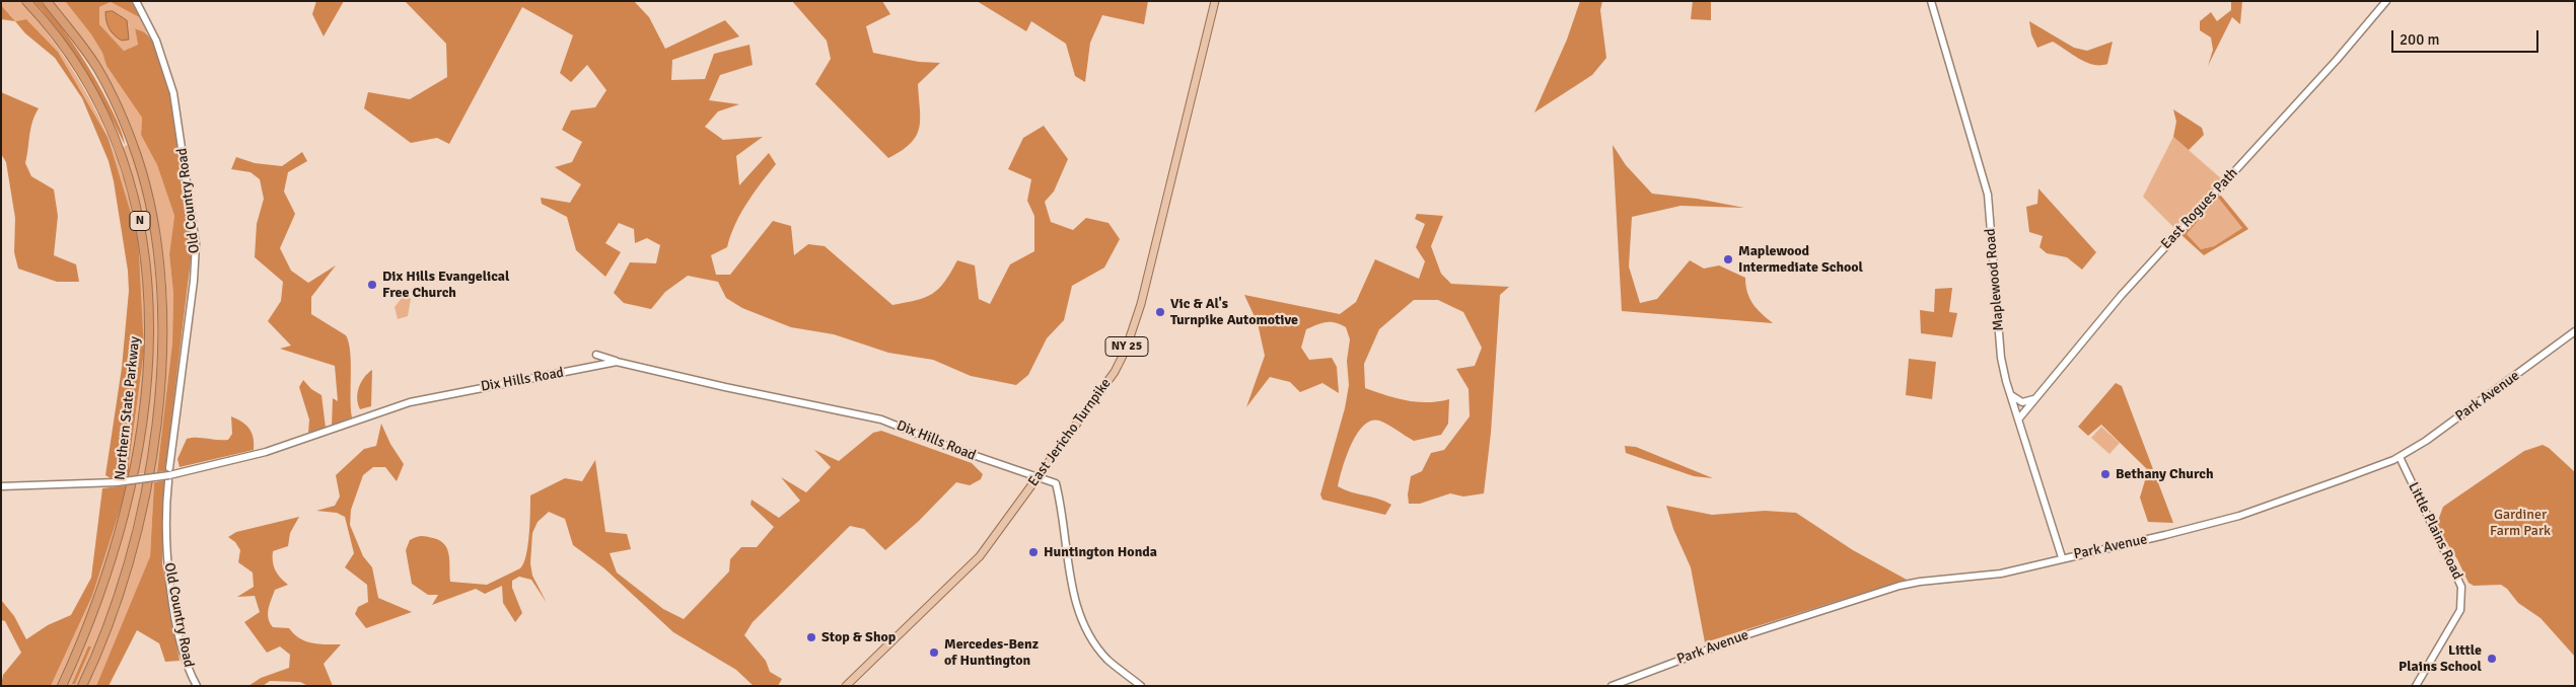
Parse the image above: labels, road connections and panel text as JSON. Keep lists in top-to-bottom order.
{
  "streets": {
    "highway": ["N", "Northern State Parkway"],
    "main road": ["NY 25", "East Jericho Turnpike"],
    "street": [
      "Old Country Road",
      "East Rogues Path",
      "Maplewood Road",
      "Dix Hills Road",
      "Park Avenue",
      "Little Plains Road"
    ]
  },
  "crossings": [
    ["East Rogues Path", "Maplewood Road"],
    ["Maplewood Road", "Park Avenue"],
    ["Dix Hills Road", "East Jericho Turnpike"],
    ["Park Avenue", "Little Plains Road"]
  ],
  "parks": ["Gardiner Farm Park"],
  "places": [
    "Maplewood Intermediate School",
    "Dix Hills Evangelical Free Church",
    "Vic & Al's Turnpike Automotive",
    "Bethany Church",
    "Huntington Honda",
    "Stop & Shop",
    "Mercedes-Benz of Huntington",
    "Little Plains School"
  ],
  "scale_bar": "200 m"
}
